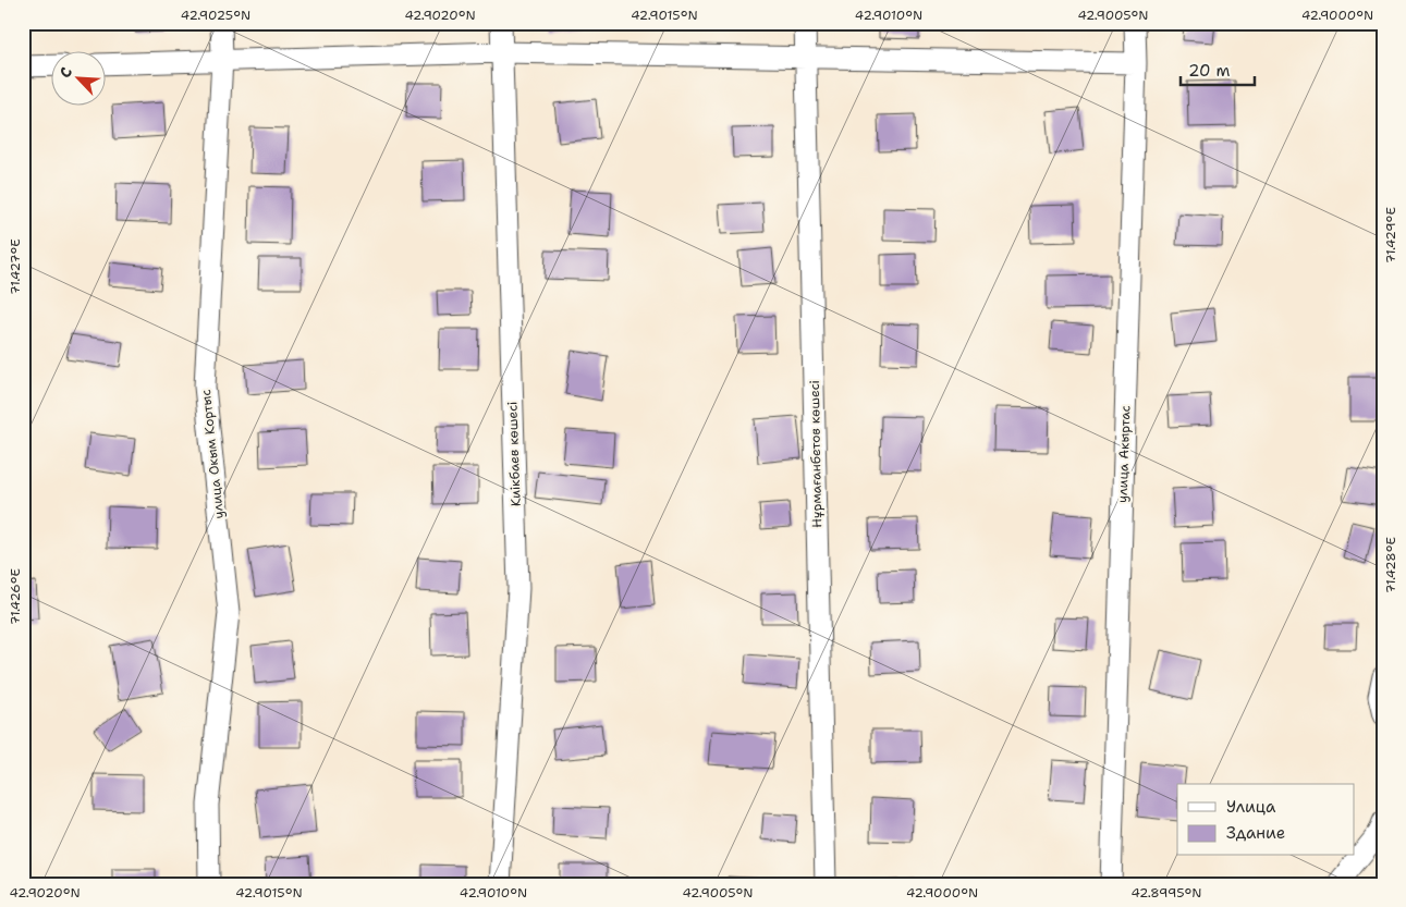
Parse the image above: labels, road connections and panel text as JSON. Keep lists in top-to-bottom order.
{
  "streets": {
    "street": [
      "улица Окым Кортыс",
      "Киікбаев көшесі",
      "Нұрмағанбетов көшесі",
      "улица Акыртас"
    ]
  },
  "legend": ["Улица", "Здание"],
  "scale_bar": "20 m",
  "north": "top left",
  "coordinates": [
    "42.9025°N",
    "42.9020°N",
    "42.9015°N",
    "42.9010°N",
    "42.9005°N",
    "42.9000°N",
    "71.429°E",
    "71.427°E",
    "71.428°E",
    "71.426°E",
    "42.8995°N"
  ]
}
